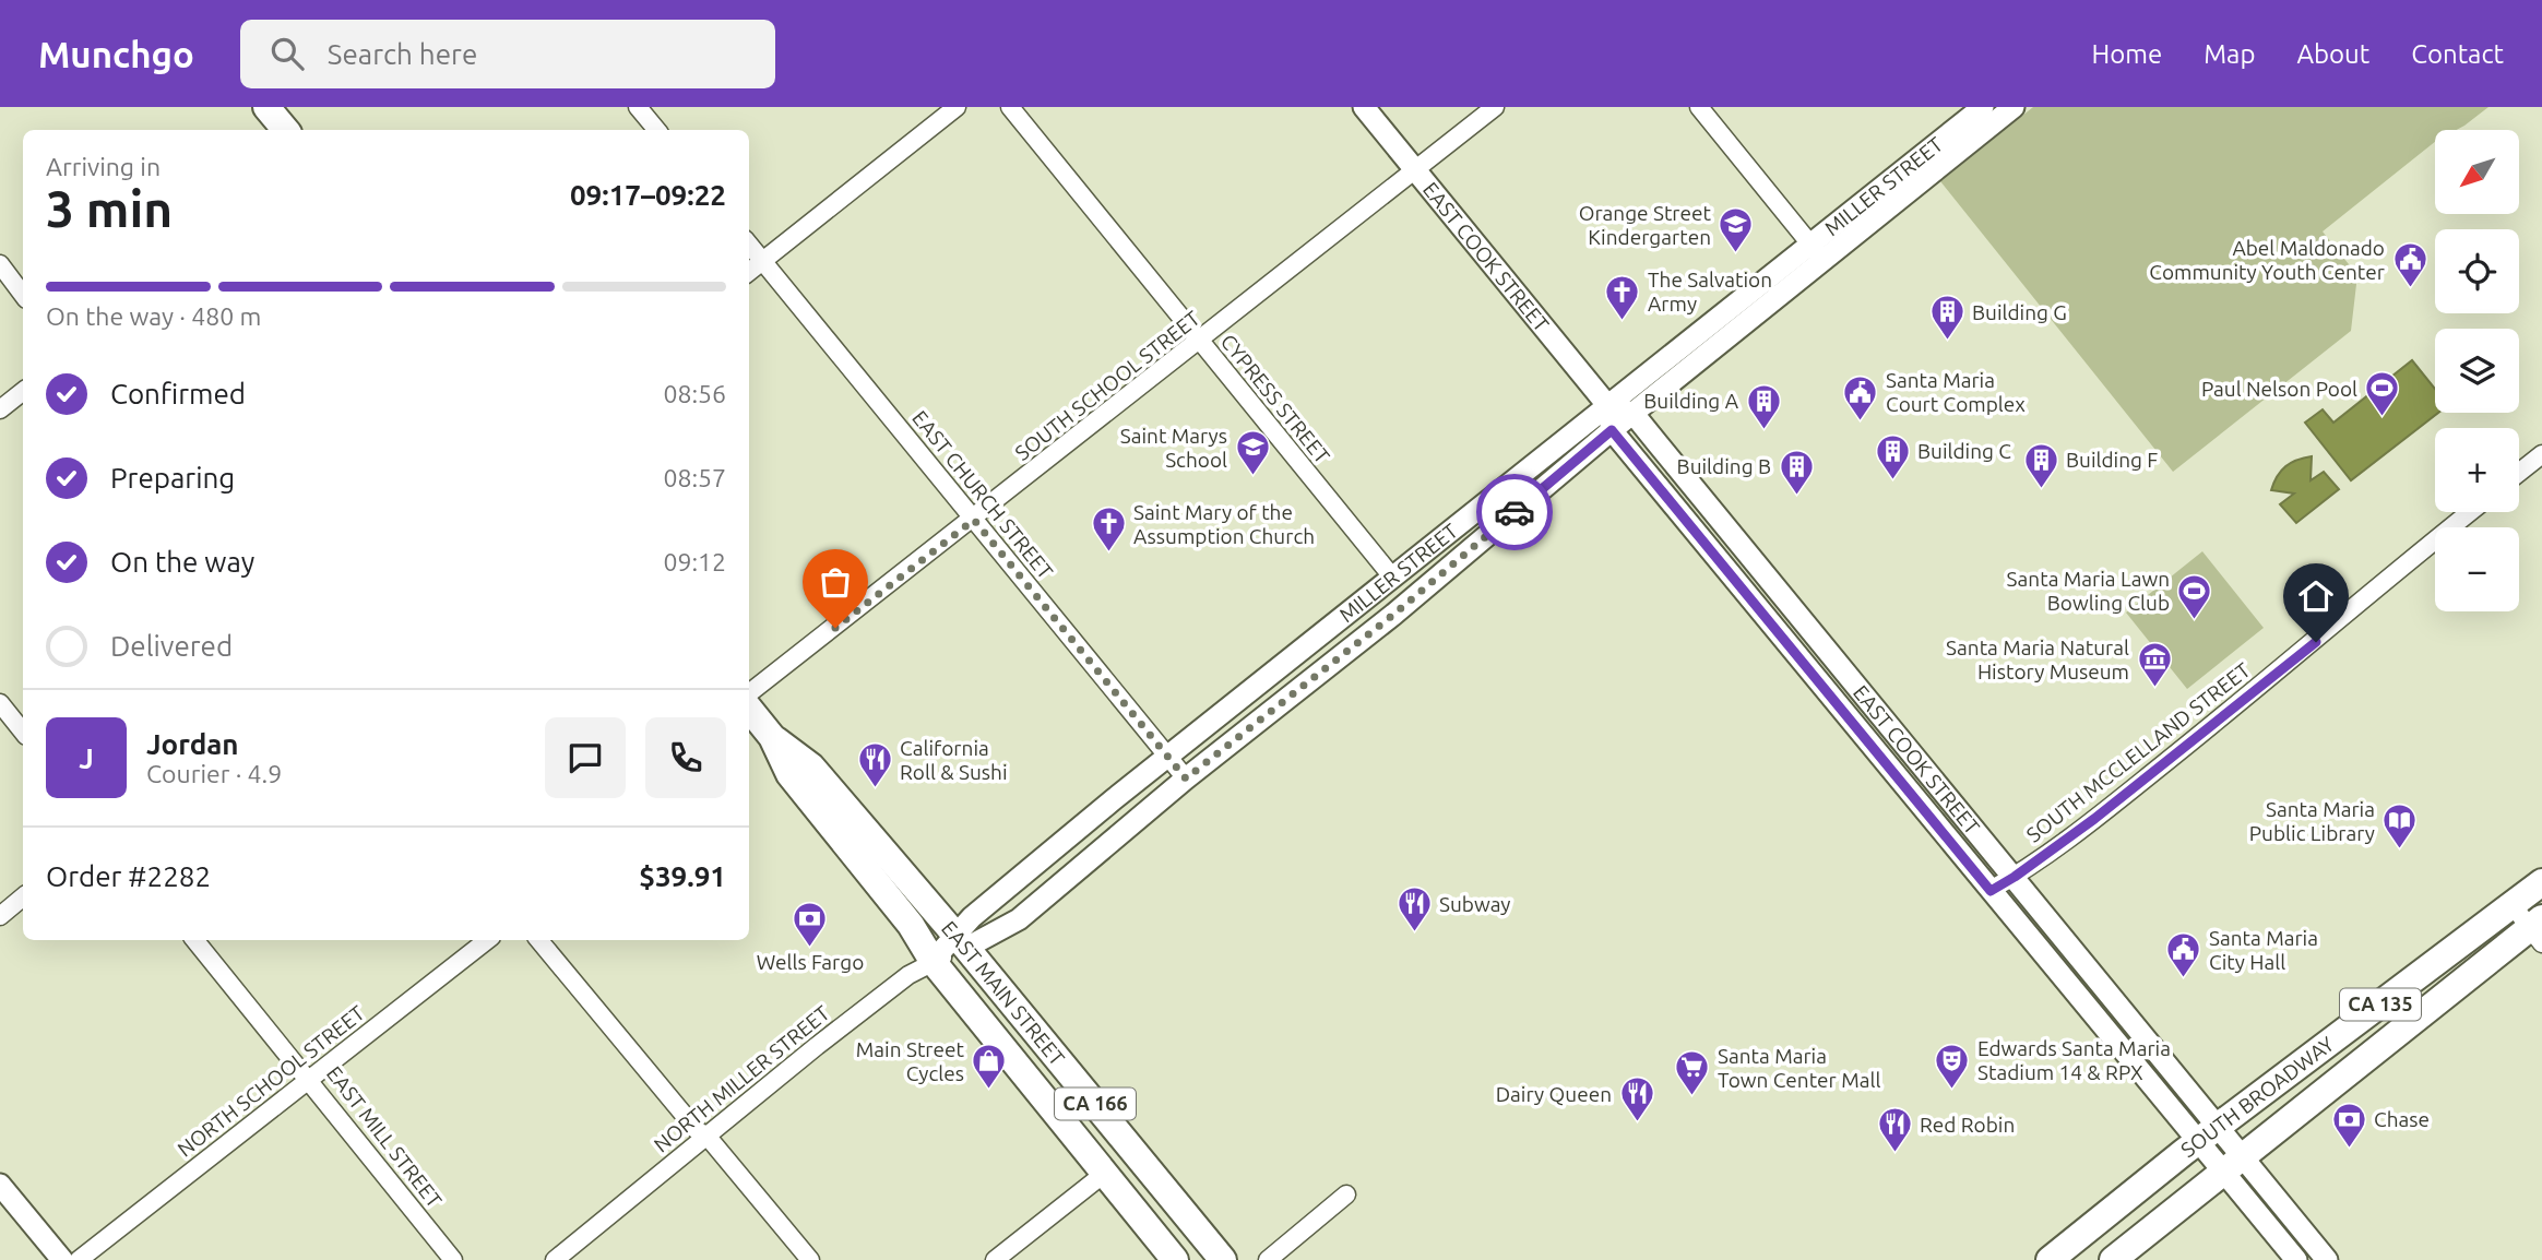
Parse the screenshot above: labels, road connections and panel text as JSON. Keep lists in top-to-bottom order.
{
  "streets": {
    "main road": [
      "EAST MAIN STREET",
      "CA 135",
      "SOUTH BROADWAY",
      "CA 166"
    ],
    "street": [
      "MILLER STREET",
      "EAST COOK STREET",
      "SOUTH SCHOOL STREET",
      "CYPRESS STREET",
      "EAST CHURCH STREET",
      "SOUTH MCCLELLAND STREET",
      "NORTH MILLER STREET",
      "NORTH SCHOOL STREET",
      "EAST MILL STREET"
    ]
  },
  "crossings": [
    ["MILLER STREET", "EAST COOK STREET"],
    ["MILLER STREET", "CYPRESS STREET"],
    ["MILLER STREET", "EAST CHURCH STREET"],
    ["MILLER STREET", "EAST MAIN STREET"],
    ["MILLER STREET", "NORTH MILLER STREET"],
    ["EAST COOK STREET", "SOUTH SCHOOL STREET"],
    ["EAST COOK STREET", "SOUTH MCCLELLAND STREET"],
    ["EAST COOK STREET", "SOUTH BROADWAY"],
    ["SOUTH SCHOOL STREET", "CYPRESS STREET"],
    ["SOUTH SCHOOL STREET", "EAST CHURCH STREET"],
    ["EAST MAIN STREET", "NORTH MILLER STREET"],
    ["NORTH SCHOOL STREET", "EAST MILL STREET"]
  ],
  "places": {
    "school or university": ["Orange Street Kindergarten", "Saint Marys School"],
    "public building": ["Abel Maldonado Community Youth Center", "Santa Maria Court Complex", "Santa Maria City Hall"],
    "church": ["The Salvation Army", "Saint Mary of the Assumption Church"],
    "building": [
      "Building G",
      "Building A",
      "Building C",
      "Building F",
      "Building B"
    ],
    "sports": ["Paul Nelson Pool", "Santa Maria Lawn Bowling Club"],
    "museum": ["Santa Maria Natural History Museum"],
    "restaurant": [
      "California Roll & Sushi",
      "Subway",
      "Dairy Queen",
      "Red Robin"
    ],
    "library": ["Santa Maria Public Library"],
    "bank": ["Wells Fargo", "Chase"],
    "theatre": ["Edwards Santa Maria Stadium 14 & RPX"],
    "shop": ["Main Street Cycles"],
    "supermarket": ["Santa Maria Town Center Mall"]
  },
  "north": "bottom left",
  "page": {
    "header": "Munchgo",
    "search": "Search here",
    "nav": [
      "Home",
      "Map",
      "About",
      "Contact"
    ],
    "map_buttons": ["+", "−"],
    "heading": ["3 min", "Arriving in", "09:17–09:22"],
    "panel": [
      "Jordan",
      "Courier · 4.9",
      "Order #2282",
      "$39.91"
    ],
    "bar": "On the way · 480 m",
    "list": [
      ["Confirmed", "08:56"],
      ["Preparing", "08:57"],
      ["On the way", "09:12"],
      "Delivered"
    ],
    "round": "J"
  }
}
